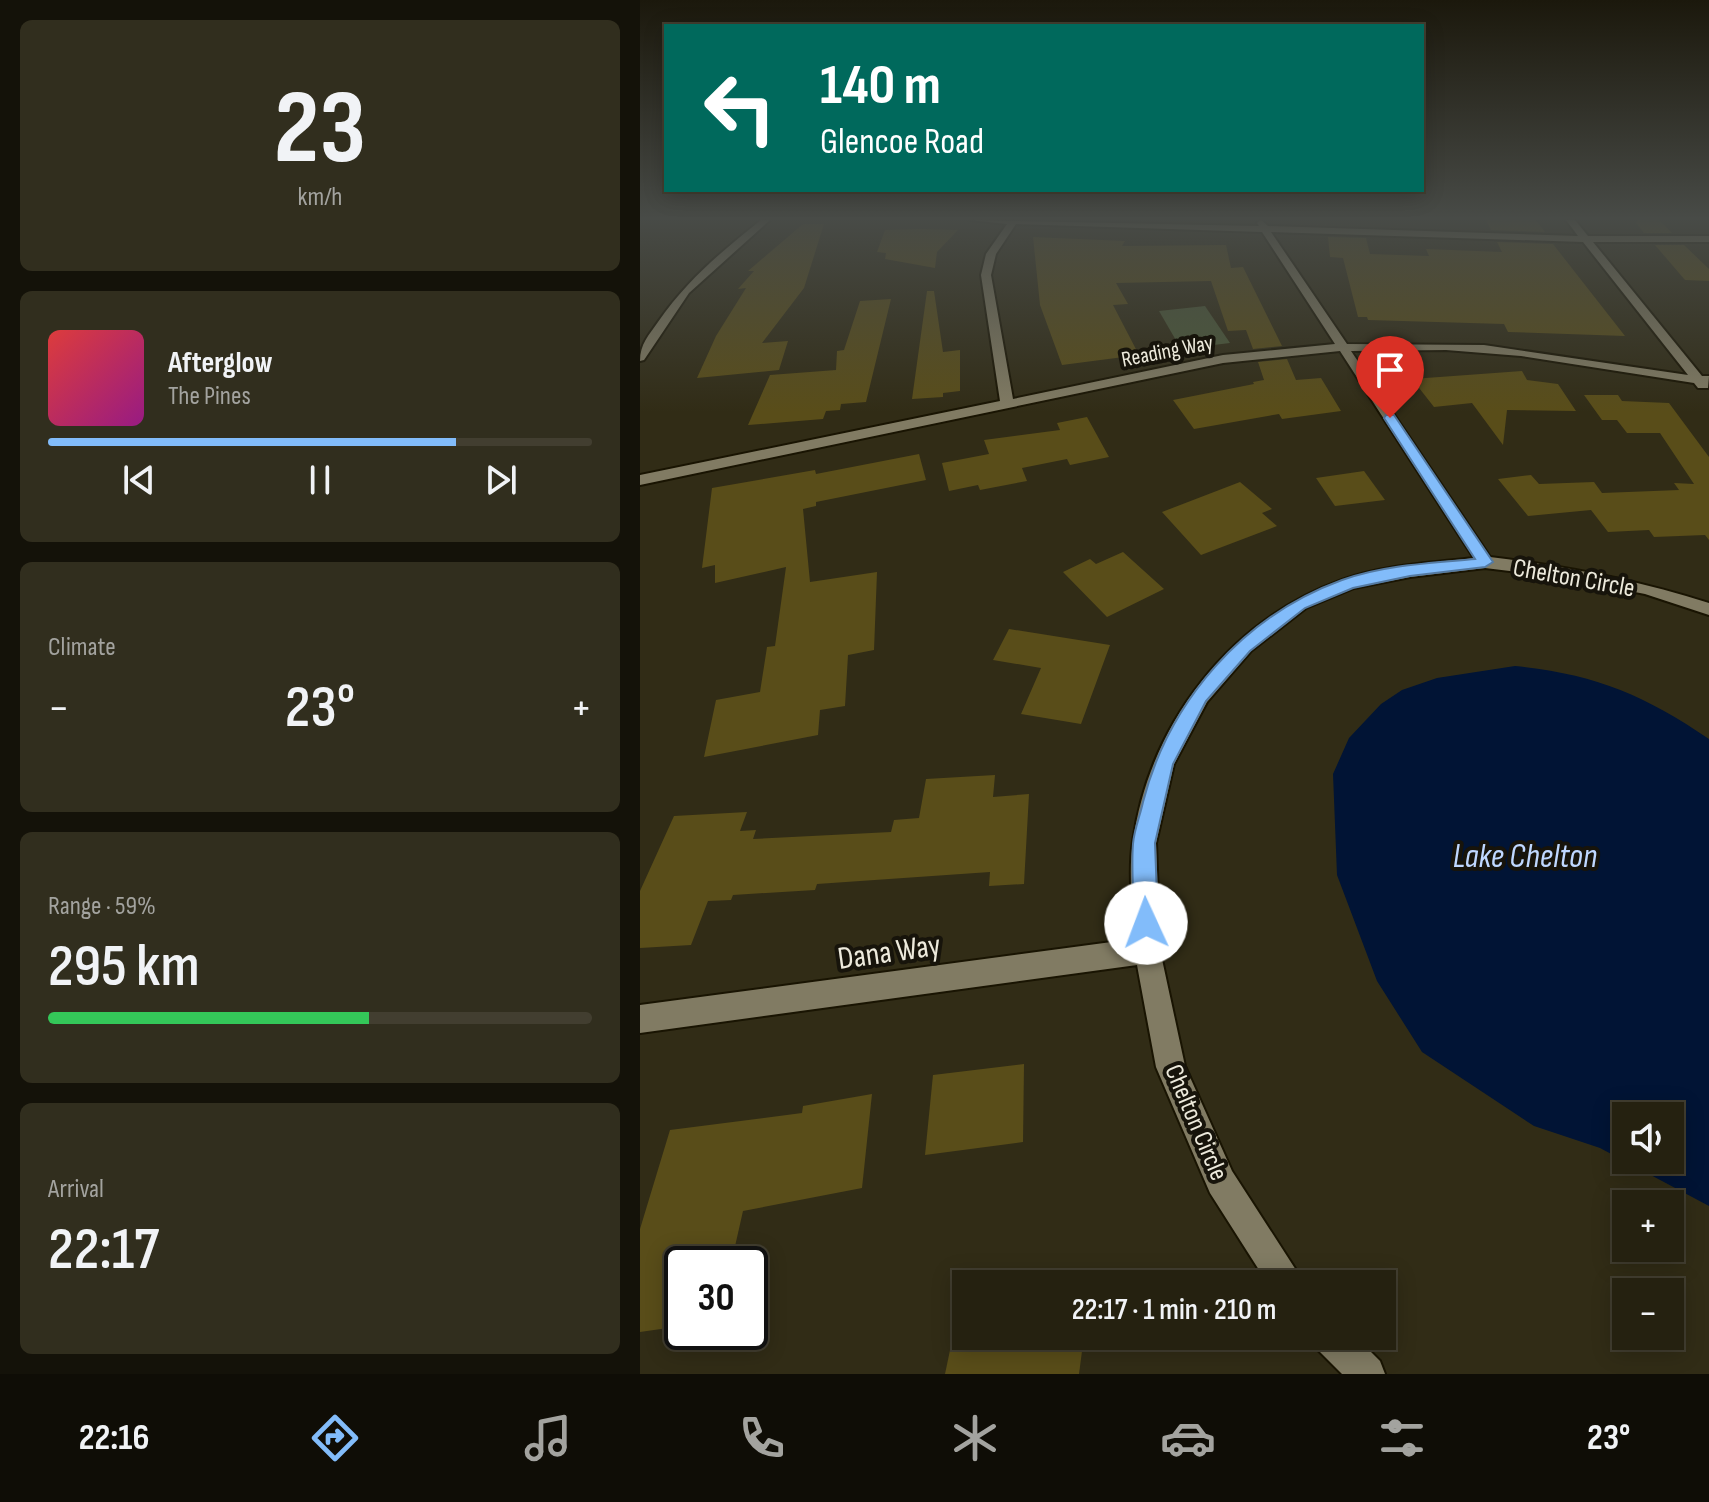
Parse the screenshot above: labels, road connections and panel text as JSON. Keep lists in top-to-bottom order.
{
  "streets": {
    "street": ["Reading Way", "Chelton Circle", "Dana Way"]
  },
  "crossings": [
    ["Chelton Circle", "Dana Way"]
  ],
  "water": ["Lake Chelton"],
  "page": {
    "tile": [
      ["23", "km/h"],
      "Climate",
      ["Range · 59%", "295 km"],
      ["Arrival", "22:17"]
    ],
    "turn": ["140 m", "Glencoe Road"],
    "song": ["Afterglow", "The Pines"],
    "heat": ["−", "23°", "+"],
    "map_buttons": ["+", "−"],
    "limit": "30",
    "trip": "22:17 · 1 min · 210 m",
    "tabs": ["22:16", "23°"]
  }
}
